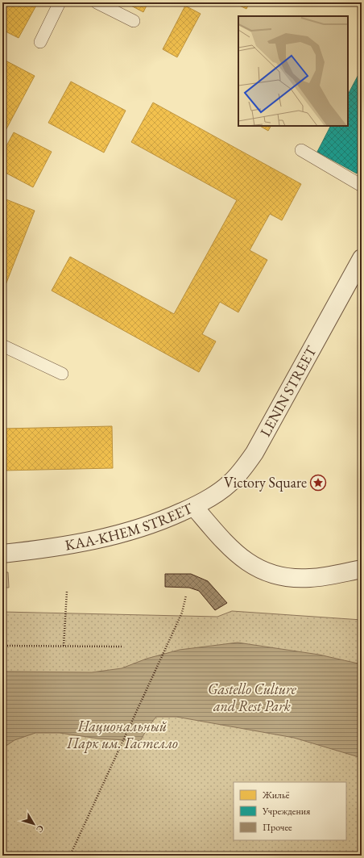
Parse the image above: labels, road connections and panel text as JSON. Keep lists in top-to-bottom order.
{
  "streets": {
    "street": ["LENIN STREET", "KAA-KHEM STREET"]
  },
  "crossings": [
    ["LENIN STREET", "KAA-KHEM STREET"]
  ],
  "parks": ["Gastello Culture and Rest Park", "Национальный Парк им. Гастелло"],
  "places": {
    "place": ["Victory Square"]
  },
  "legend": ["Жильё", "Учреждения", "Прочее"],
  "north": "bottom right"
}
